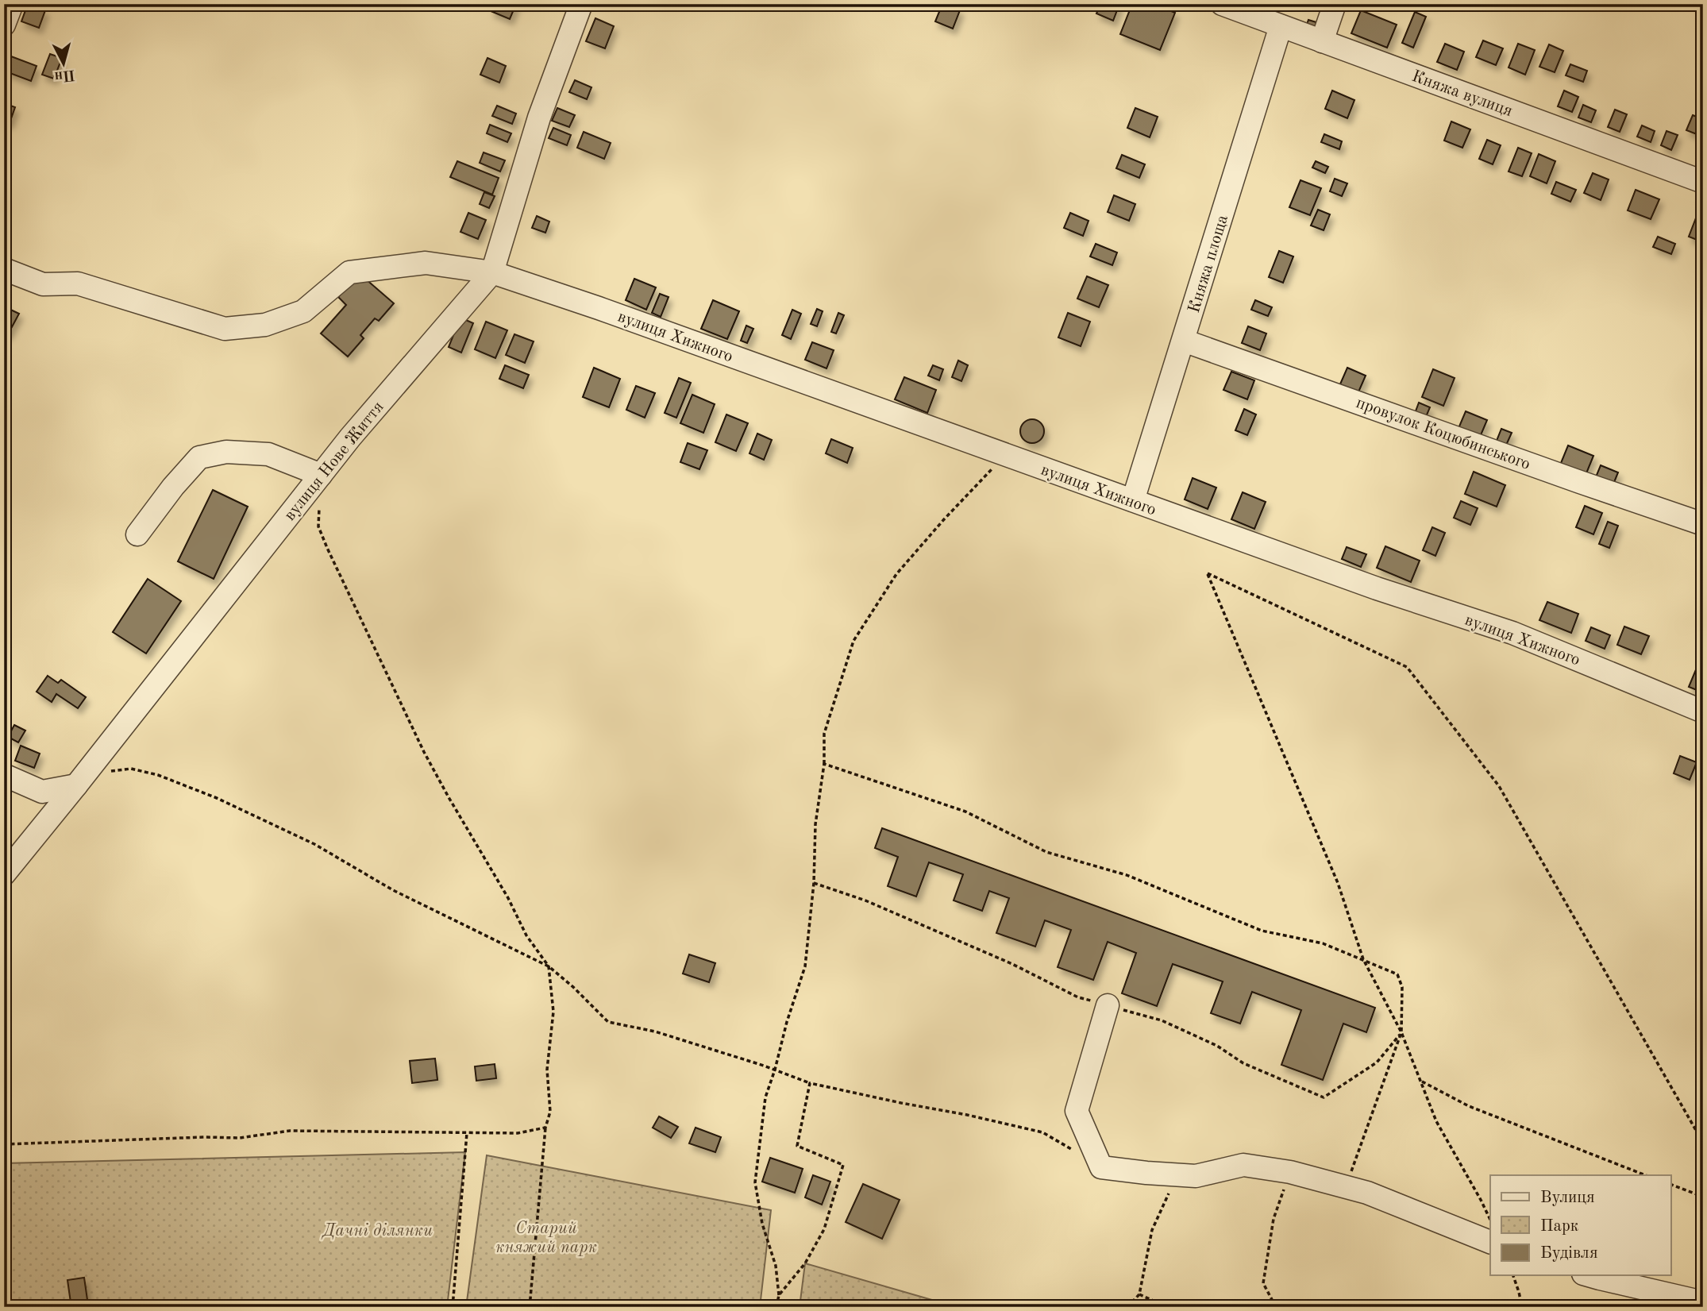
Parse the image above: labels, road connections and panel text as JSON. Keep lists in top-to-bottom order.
{
  "streets": {
    "street": [
      "Княжа вулиця",
      "Княжа площа",
      "вулиця Хижного",
      "провулок Коцюбинського",
      "вулиця Нове Життя"
    ]
  },
  "crossings": [
    ["Княжа вулиця", "Княжа площа"],
    ["Княжа площа", "вулиця Хижного"],
    ["Княжа площа", "провулок Коцюбинського"],
    ["вулиця Хижного", "вулиця Нове Життя"]
  ],
  "parks": ["Старий княжий парк", "Дачні ділянки"],
  "legend": ["Вулиця", "Парк", "Будівля"],
  "north": "bottom"
}
